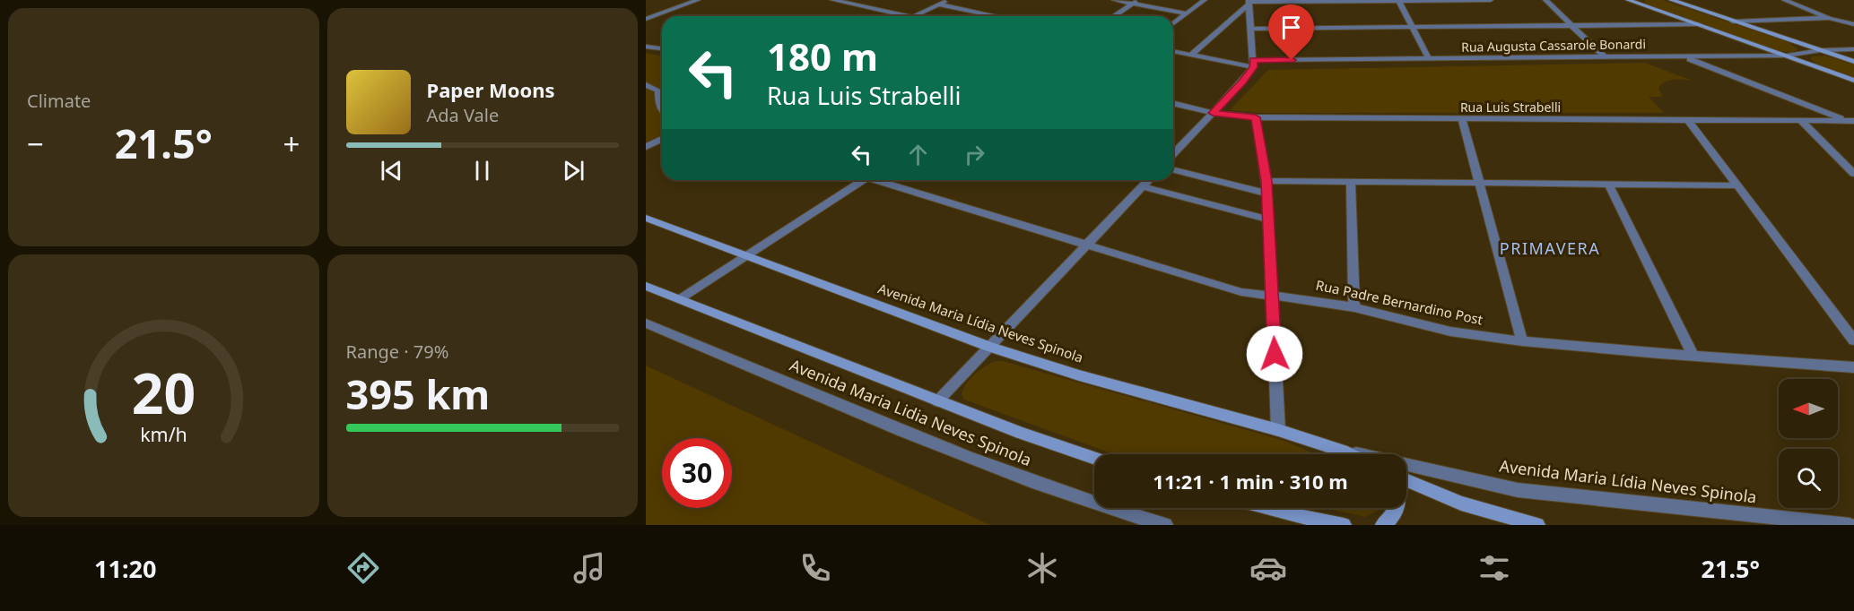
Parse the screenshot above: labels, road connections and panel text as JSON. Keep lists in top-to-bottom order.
{
  "streets": {
    "main road": ["Avenida Maria Lídia Neves Spinola"],
    "street": [
      "Rua Augusta Cassarole Bonardi",
      "Rua Luis Strabelli",
      "Rua Padre Bernardino Post",
      "Avenida Maria Lidia Neves Spinola"
    ]
  },
  "districts": ["PRIMAVERA"],
  "north": "left",
  "page": {
    "tile": [
      "Climate",
      ["Range · 79%", "395 km"]
    ],
    "turn": ["180 m", "Rua Luis Strabelli"],
    "song": ["Paper Moons", "Ada Vale"],
    "heat": ["−", "21.5°", "+"],
    "limit": "30",
    "trip": "11:21 · 1 min · 310 m",
    "tabs": ["11:20", "21.5°"],
    "gauge": ["20", "km/h"]
  }
}
